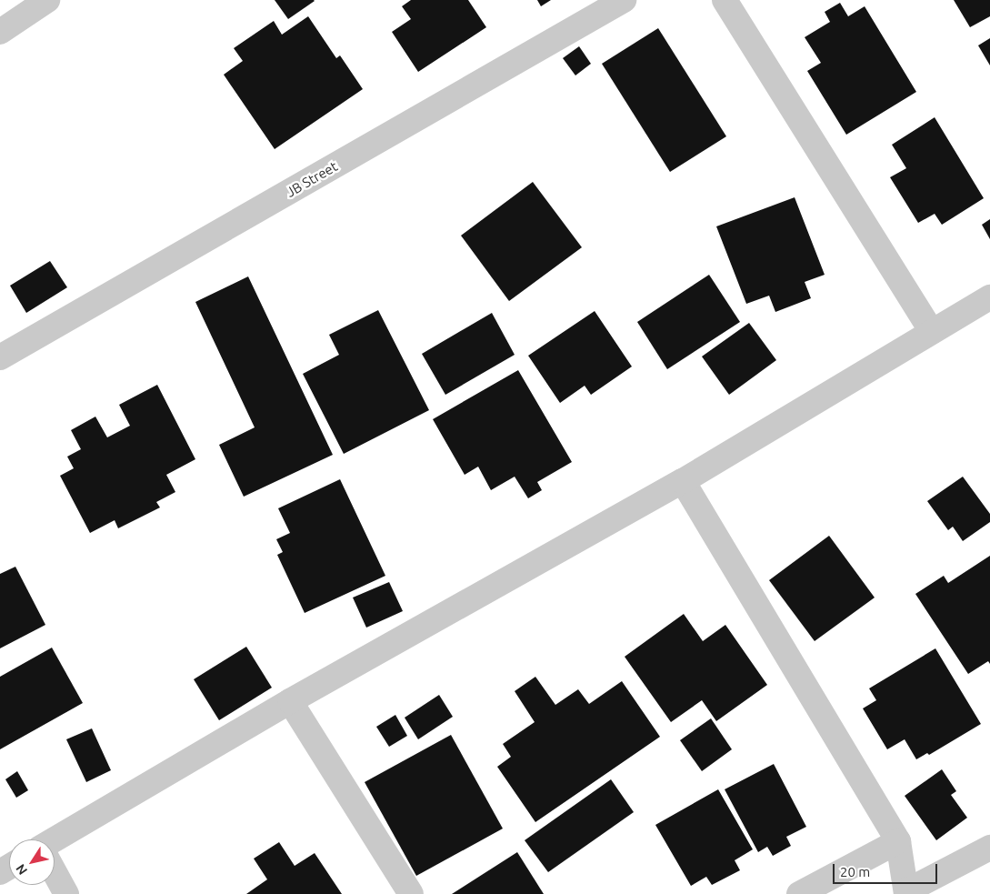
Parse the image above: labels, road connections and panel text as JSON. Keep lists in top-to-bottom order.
{
  "streets": {
    "street": ["JB Street"]
  },
  "scale_bar": "20 m",
  "north": "bottom left"
}
